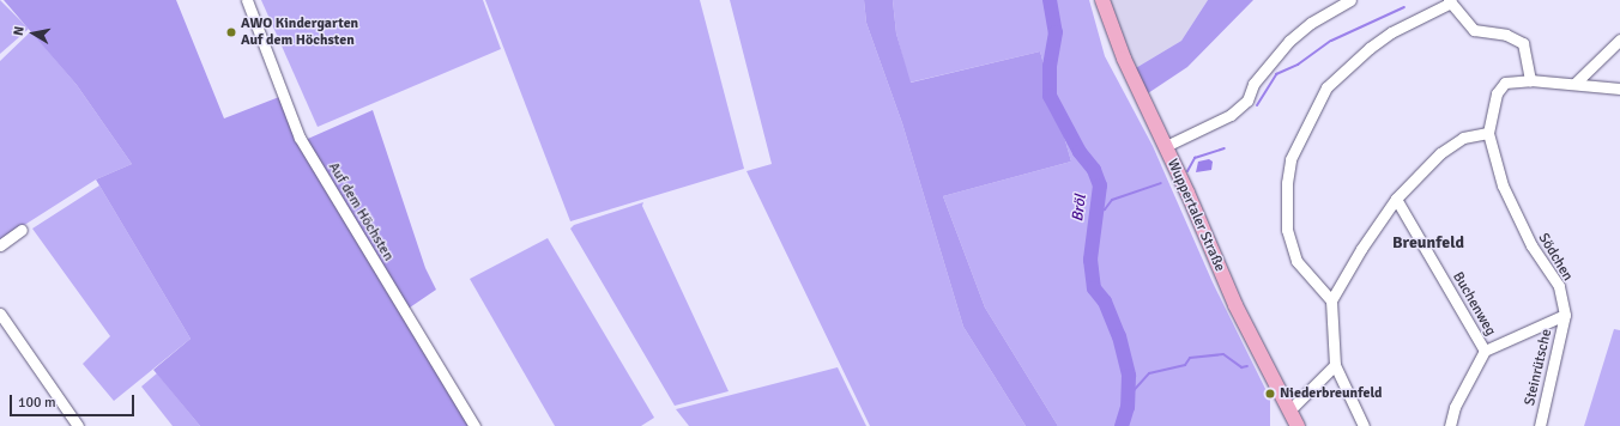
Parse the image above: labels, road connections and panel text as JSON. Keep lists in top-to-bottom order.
{
  "streets": {
    "main road": ["Wuppertaler Straße"],
    "street": [
      "Auf dem Höchsten",
      "Södchen",
      "Buchenweg",
      "Steinrütsche"
    ]
  },
  "crossings": [
    ["Södchen", "Steinrütsche"]
  ],
  "districts": ["Breunfeld"],
  "water": ["Bröl"],
  "places": ["AWO Kindergarten Auf dem Höchsten", "Niederbreunfeld"],
  "scale_bar": "100 m",
  "north": "left"
}
